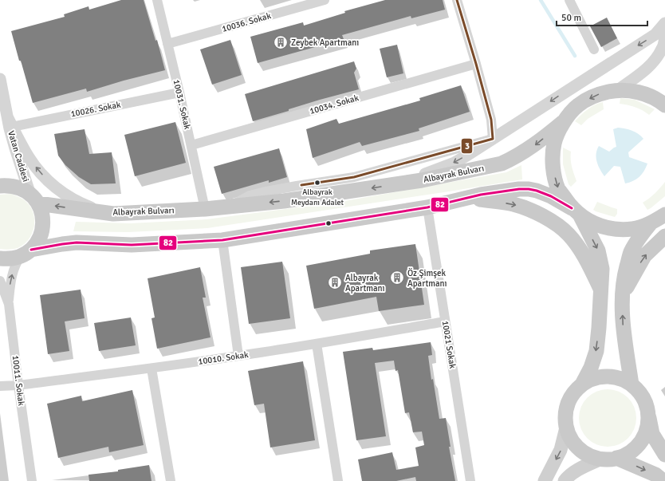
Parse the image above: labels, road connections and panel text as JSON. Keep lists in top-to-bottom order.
{
  "streets": {
    "main road": ["Albayrak Bulvarı"],
    "street": [
      "10036. Sokak",
      "10031. Sokak",
      "10034. Sokak",
      "10026. Sokak",
      "Vatan Caddesi",
      "10021 Sokak",
      "10010. Sokak",
      "10011. Sokak"
    ]
  },
  "crossings": [
    ["10036. Sokak", "10031. Sokak"],
    ["10031. Sokak", "10034. Sokak"],
    ["10031. Sokak", "10026. Sokak"],
    ["10031. Sokak", "Albayrak Bulvarı"],
    ["10026. Sokak", "Vatan Caddesi"],
    ["Vatan Caddesi", "Albayrak Bulvarı"],
    ["10021 Sokak", "10010. Sokak"],
    ["10010. Sokak", "10011. Sokak"]
  ],
  "one_way": ["Vatan Caddesi"],
  "places": {
    "building": ["Zeybek Apartmanı", "Öz Şimşek Apartmanı", "Albayrak Apartmanı"],
    "other": ["Albayrak Meydanı Adalet"]
  },
  "lines": ["transit line 3", "transit line 82"],
  "scale_bar": "50 m"
}
